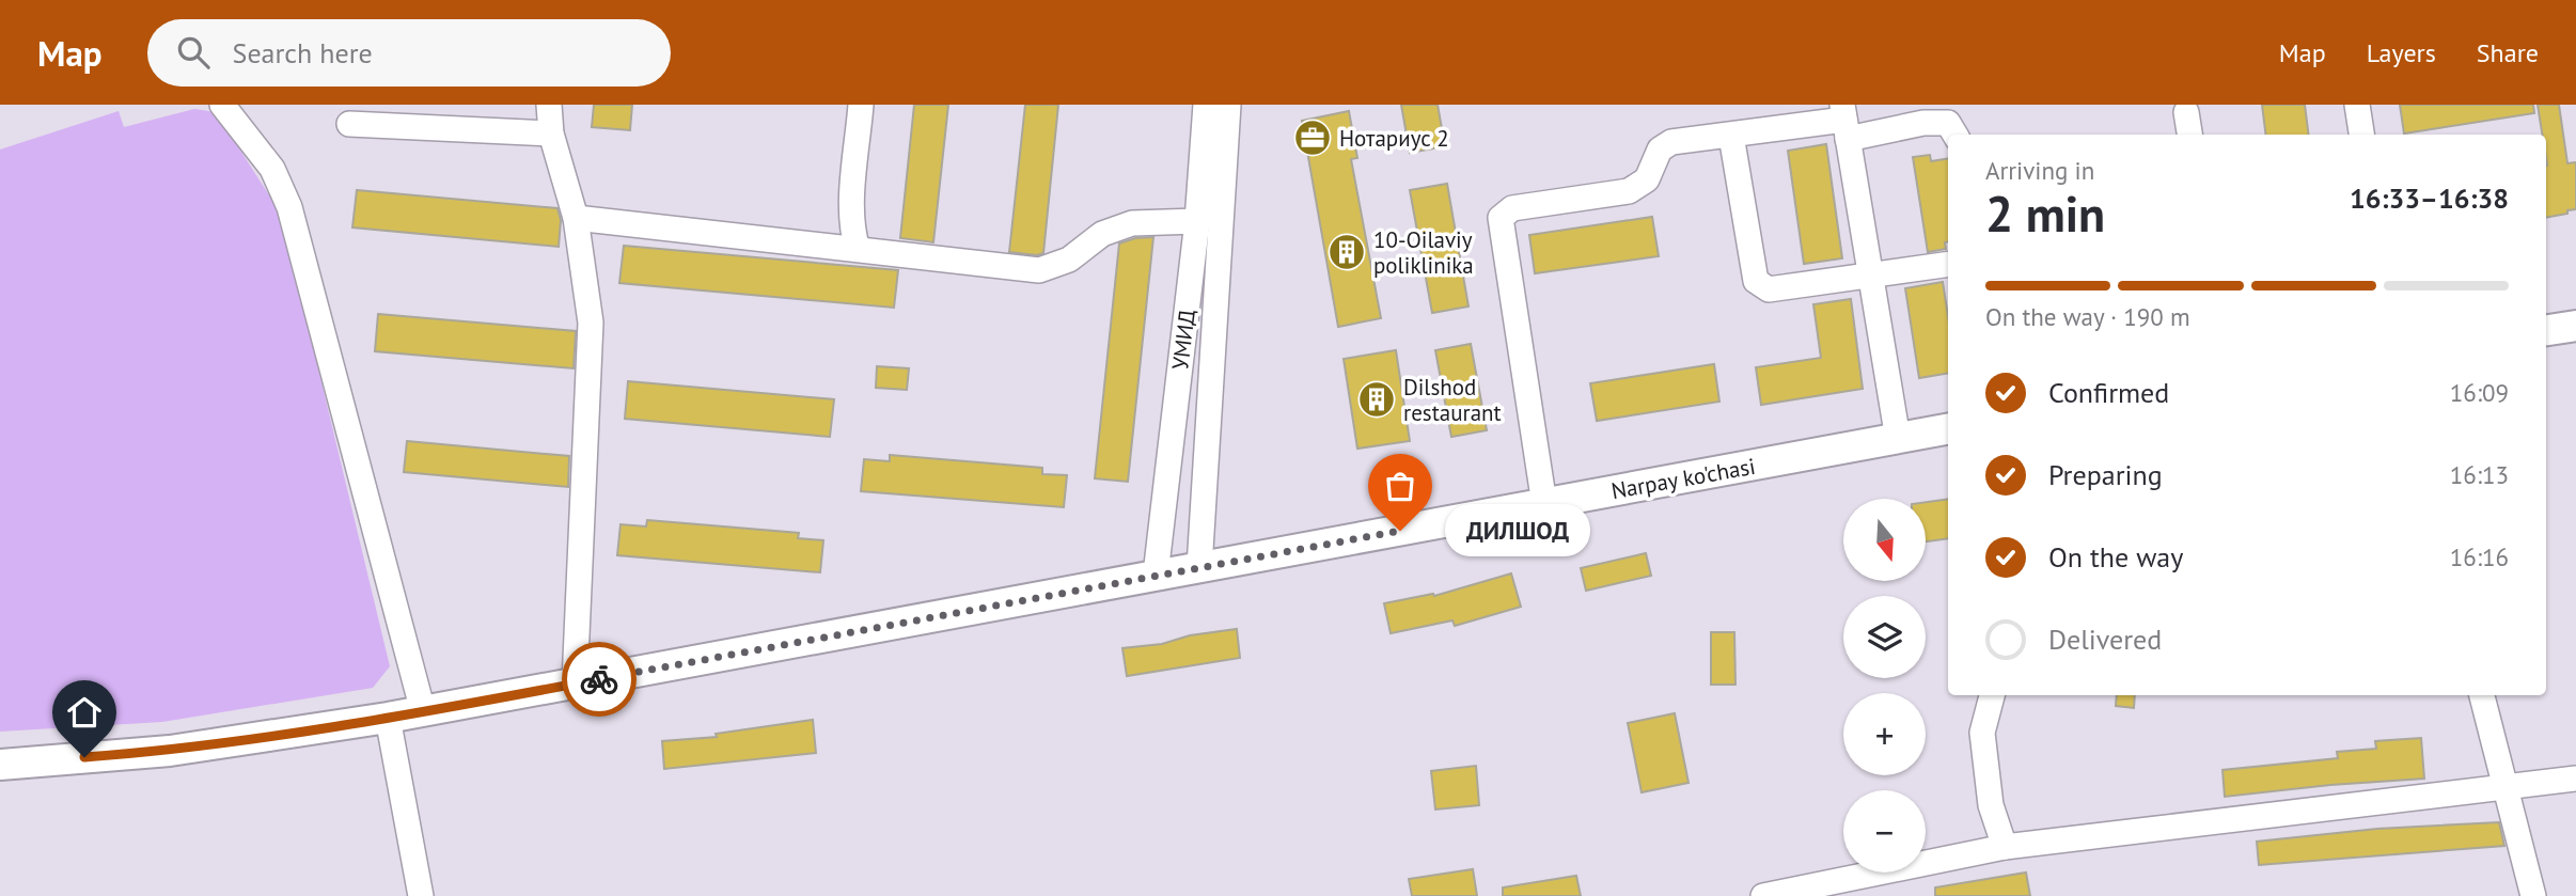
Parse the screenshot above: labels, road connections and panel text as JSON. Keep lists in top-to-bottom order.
{
  "streets": {
    "main road": ["Narpay ko'chasi"],
    "street": ["УМИД"]
  },
  "crossings": [
    ["УМИД", "Narpay ko'chasi"]
  ],
  "places": {
    "office": ["Нотариус 2"],
    "building": ["10-Oilaviy poliklinika", "Dilshod restaurant"],
    "other": ["ДИЛШОД"]
  },
  "north": "bottom",
  "page": {
    "header": "Map",
    "search": "Search here",
    "nav": ["Map", "Layers", "Share"],
    "heading": ["2 min", "Arriving in", "16:33–16:38"],
    "bar": "On the way · 190 m",
    "list": [
      ["Confirmed", "16:09"],
      ["Preparing", "16:13"],
      ["On the way", "16:16"],
      "Delivered"
    ],
    "map_buttons": ["+", "−"],
    "bubble": "ДИЛШОД"
  }
}
